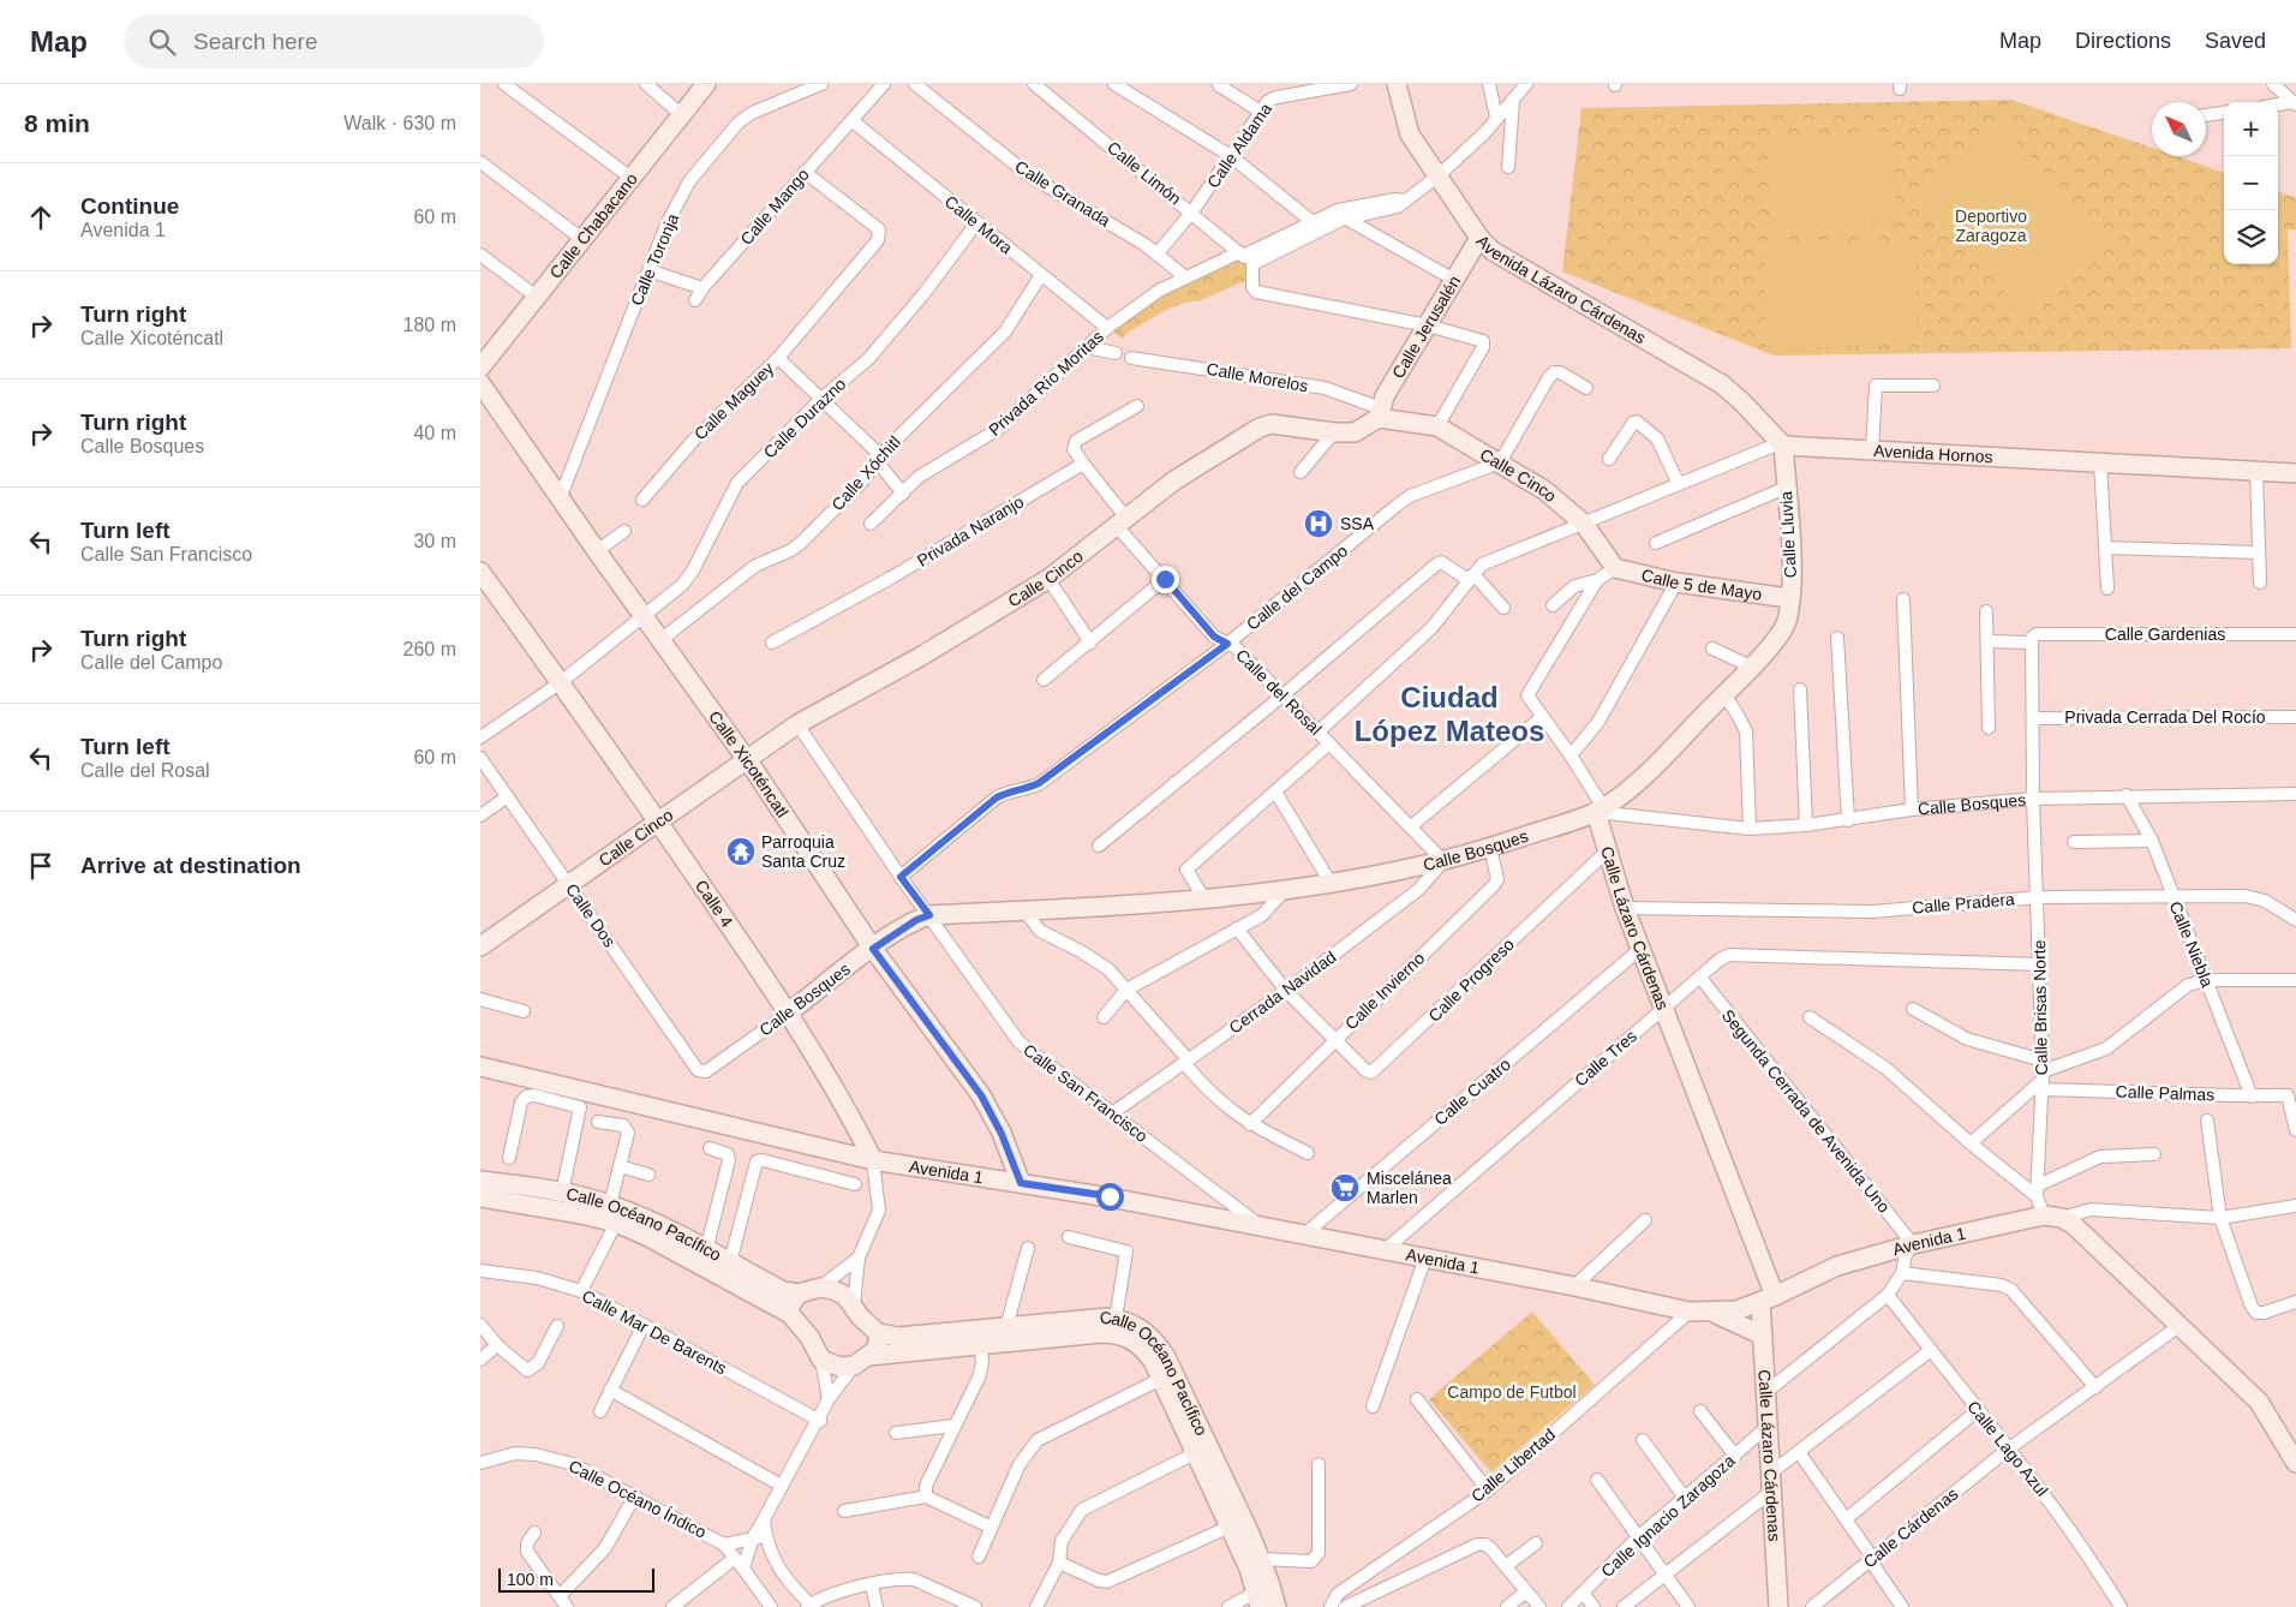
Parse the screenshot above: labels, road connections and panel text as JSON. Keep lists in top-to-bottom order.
{
  "streets": {
    "street": [
      "Calle Aldama",
      "Calle Limón",
      "Calle Granada",
      "Calle Mango",
      "Calle Mora",
      "Calle Chabacano",
      "Calle Toronja",
      "Avenida Lázaro Cárdenas",
      "Calle Jerusalén",
      "Calle Morelos",
      "Privada Río Moritas",
      "Calle Maguey",
      "Calle Durazno",
      "Avenida Hornos",
      "Calle Xóchitl",
      "Calle Cinco",
      "Privada Naranjo",
      "Calle Lluvia",
      "Calle 5 de Mayo",
      "Calle del Campo",
      "Calle Gardenias",
      "Calle del Rosal",
      "Privada Cerrada Del Rocío",
      "Calle Xicoténcatl",
      "Calle Bosques",
      "Calle 4",
      "Calle Pradera",
      "Calle Dos",
      "Calle Lázaro Cárdenas",
      "Calle Niebla",
      "Calle Progreso",
      "Calle Invierno",
      "Cerrada Navidad",
      "Calle Brisas Norte",
      "Calle Tres",
      "Calle Cuatro",
      "Calle San Francisco",
      "Calle Palmas",
      "Segunda Cerrada de Avenida Uno",
      "Avenida 1",
      "Calle Océano Pacífico",
      "Calle Mar De Barents",
      "Calle Lago Azul",
      "Calle Libertad",
      "Calle Océano Índico",
      "Calle Ignacio Zaragoza",
      "Calle Cárdenas"
    ]
  },
  "crossings": [
    ["Calle Aldama", "Calle Limón"],
    ["Calle Aldama", "Calle Granada"],
    ["Calle Limón", "Privada Río Moritas"],
    ["Calle Granada", "Privada Río Moritas"],
    ["Calle Mango", "Calle Mora"],
    ["Calle Mango", "Calle Maguey"],
    ["Calle Mora", "Privada Río Moritas"],
    ["Calle Mora", "Calle Durazno"],
    ["Calle Mora", "Calle Xóchitl"],
    ["Calle Toronja", "Calle Xicoténcatl"],
    ["Avenida Lázaro Cárdenas", "Calle Jerusalén"],
    ["Avenida Lázaro Cárdenas", "Avenida Hornos"],
    ["Avenida Lázaro Cárdenas", "Calle Lluvia"],
    ["Calle Jerusalén", "Calle Morelos"],
    ["Calle Jerusalén", "Calle Cinco"],
    ["Calle Morelos", "Calle Cinco"],
    ["Calle Durazno", "Calle Xicoténcatl"],
    ["Calle Durazno", "Calle 4"],
    ["Avenida Hornos", "Calle Cinco"],
    ["Avenida Hornos", "Calle Lluvia"],
    ["Avenida Hornos", "Calle del Rosal"],
    ["Calle Xóchitl", "Calle Xicoténcatl"],
    ["Calle Cinco", "Calle 5 de Mayo"],
    ["Calle Cinco", "Calle del Campo"],
    ["Calle Cinco", "Calle del Rosal"],
    ["Calle Cinco", "Calle Xicoténcatl"],
    ["Calle Cinco", "Calle 4"],
    ["Calle Cinco", "Calle Dos"],
    ["Calle Cinco", "Calle San Francisco"],
    ["Privada Naranjo", "Calle del Rosal"],
    ["Calle Lluvia", "Calle 5 de Mayo"],
    ["Calle del Campo", "Calle del Rosal"],
    ["Calle del Campo", "Calle San Francisco"],
    ["Calle Gardenias", "Calle Brisas Norte"],
    ["Calle del Rosal", "Calle Bosques"],
    ["Calle del Rosal", "Cerrada Navidad"],
    ["Privada Cerrada Del Rocío", "Calle Brisas Norte"],
    ["Calle Xicoténcatl", "Calle Bosques"],
    ["Calle Xicoténcatl", "Avenida 1"],
    ["Calle Bosques", "Calle 4"],
    ["Calle Bosques", "Calle Dos"],
    ["Calle Bosques", "Calle Lázaro Cárdenas"],
    ["Calle Bosques", "Calle Niebla"],
    ["Calle Bosques", "Calle Invierno"],
    ["Calle Bosques", "Cerrada Navidad"],
    ["Calle Bosques", "Calle Brisas Norte"],
    ["Calle Bosques", "Calle San Francisco"],
    ["Calle 4", "Avenida 1"],
    ["Calle 4", "Calle Océano Pacífico"],
    ["Calle Pradera", "Calle Lázaro Cárdenas"],
    ["Calle Pradera", "Calle Niebla"],
    ["Calle Pradera", "Calle Brisas Norte"],
    ["Calle Lázaro Cárdenas", "Calle Progreso"],
    ["Calle Lázaro Cárdenas", "Calle Tres"],
    ["Calle Lázaro Cárdenas", "Calle Cuatro"],
    ["Calle Lázaro Cárdenas", "Avenida 1"],
    ["Calle Lázaro Cárdenas", "Calle Ignacio Zaragoza"],
    ["Calle Niebla", "Calle Palmas"],
    ["Calle Progreso", "Calle Invierno"],
    ["Calle Progreso", "Cerrada Navidad"],
    ["Cerrada Navidad", "Calle San Francisco"],
    ["Calle Brisas Norte", "Calle Tres"],
    ["Calle Brisas Norte", "Calle Palmas"],
    ["Calle Brisas Norte", "Avenida 1"],
    ["Calle Tres", "Segunda Cerrada de Avenida Uno"],
    ["Calle Tres", "Avenida 1"],
    ["Calle Cuatro", "Avenida 1"],
    ["Calle San Francisco", "Avenida 1"],
    ["Segunda Cerrada de Avenida Uno", "Avenida 1"],
    ["Avenida 1", "Calle Libertad"],
    ["Calle Lago Azul", "Calle Cárdenas"]
  ],
  "districts": ["Ciudad López Mateos"],
  "parks": ["Deportivo Zaragoza", "Campo de Futbol"],
  "places": {
    "hospital": ["SSA"],
    "temple": ["Parroquia Santa Cruz"],
    "supermarket": ["Miscelánea Marlen"]
  },
  "scale_bar": "100 m",
  "north": "top left",
  "page": {
    "header": "Map",
    "search": "Search here",
    "nav": ["Map", "Directions", "Saved"],
    "heading": ["8 min", "Walk · 630 m"],
    "map_buttons": ["+", "−"],
    "list": [
      ["Continue", "Avenida 1", "60 m"],
      ["Turn right", "Calle Xicoténcatl", "180 m"],
      ["Turn right", "Calle Bosques", "40 m"],
      ["Turn left", "Calle San Francisco", "30 m"],
      ["Turn right", "Calle del Campo", "260 m"],
      ["Turn left", "Calle del Rosal", "60 m"],
      "Arrive at destination"
    ],
    "scale": "100 m"
  }
}
